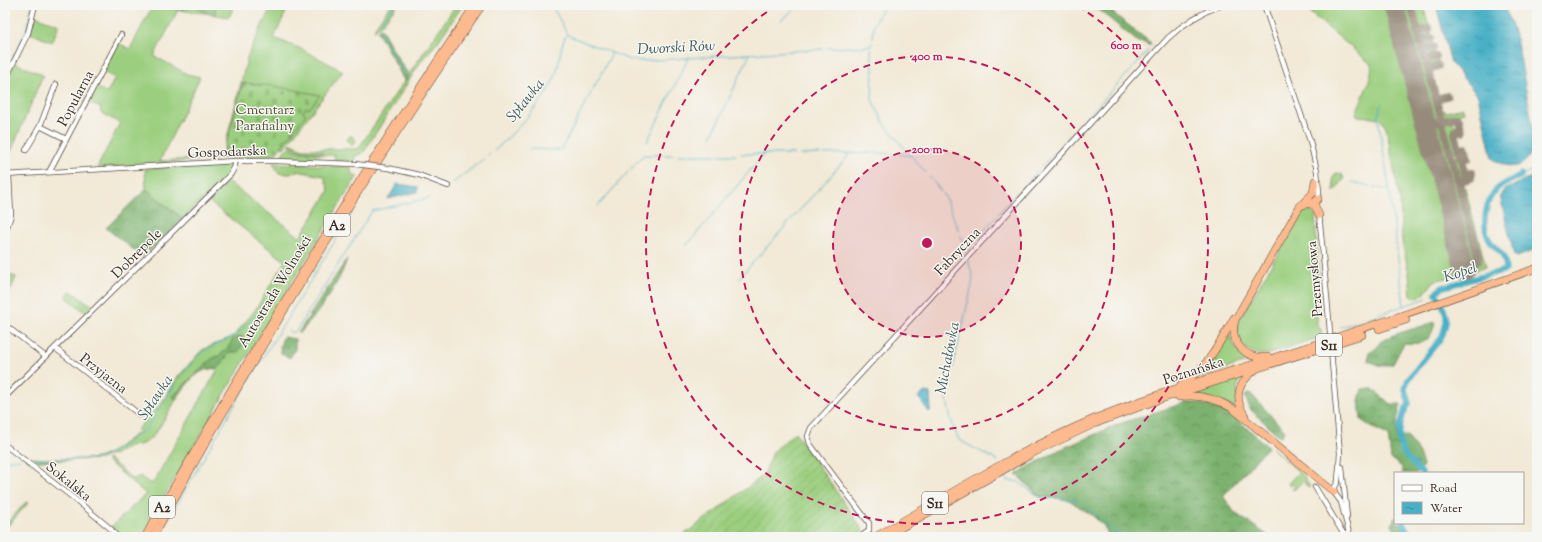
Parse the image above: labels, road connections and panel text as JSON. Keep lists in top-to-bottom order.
{
  "streets": {
    "highway": [
      "A2",
      "Autostrada Wolności",
      "S11",
      "Poznańska"
    ],
    "street": [
      "Popularna",
      "Gospodarska",
      "Fabryczna",
      "Dobrepole",
      "Przemysłowa",
      "Przyjazna",
      "Sokalska"
    ]
  },
  "crossings": [
    ["Popularna", "Gospodarska"],
    ["Gospodarska", "Dobrepole"],
    ["Dobrepole", "Przyjazna"]
  ],
  "water": [
    "Dworski Rów",
    "Spławka",
    "Kopel",
    "Michałówka"
  ],
  "parks": ["Cmentarz Parafialny"],
  "legend": ["Road", "Water"],
  "rings": ["600 m", "400 m", "200 m"]
}
